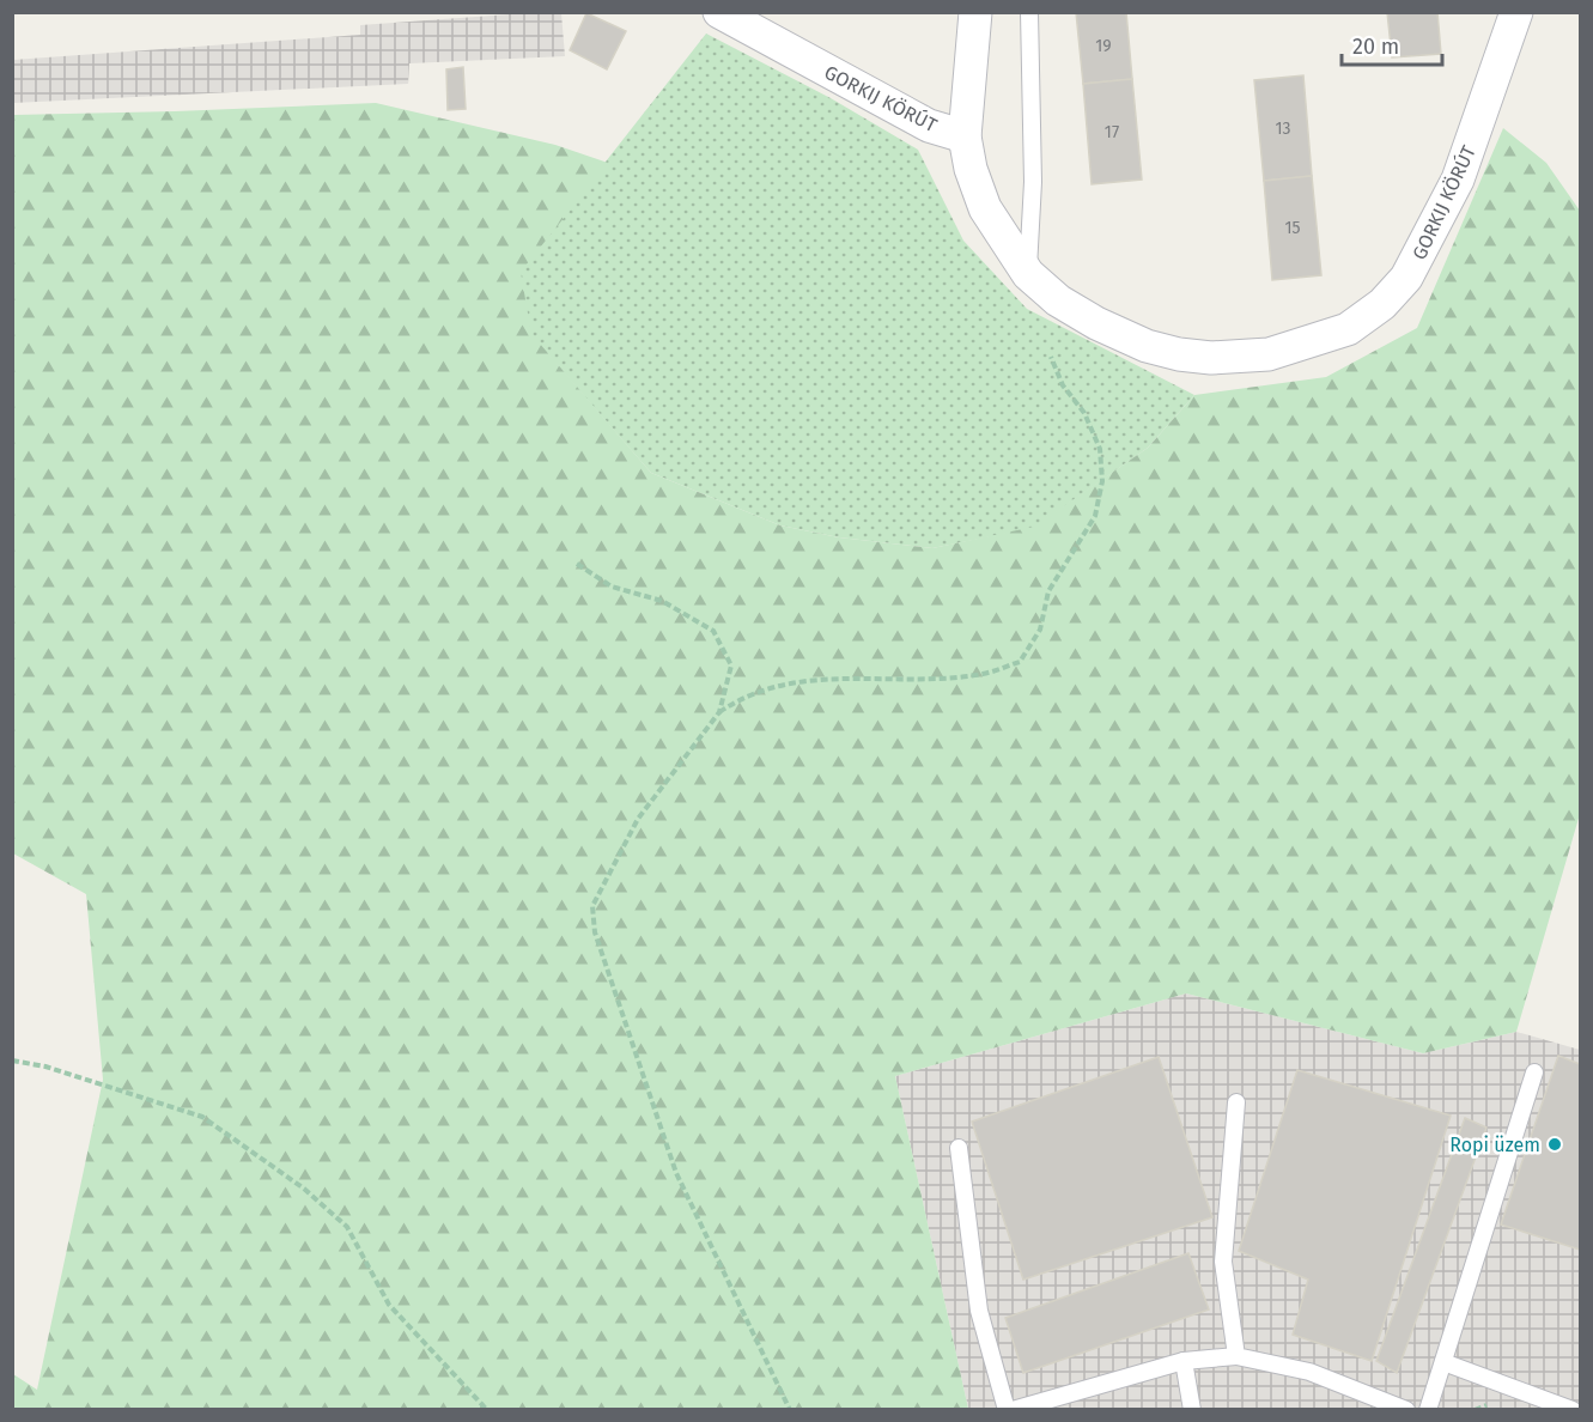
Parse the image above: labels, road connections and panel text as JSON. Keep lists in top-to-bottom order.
{
  "streets": {
    "street": ["GORKIJ KÖRÚT"]
  },
  "places": ["Ropi üzem"],
  "house_numbers": [
    "19",
    "13",
    "17",
    "15"
  ],
  "scale_bar": "20 m"
}
